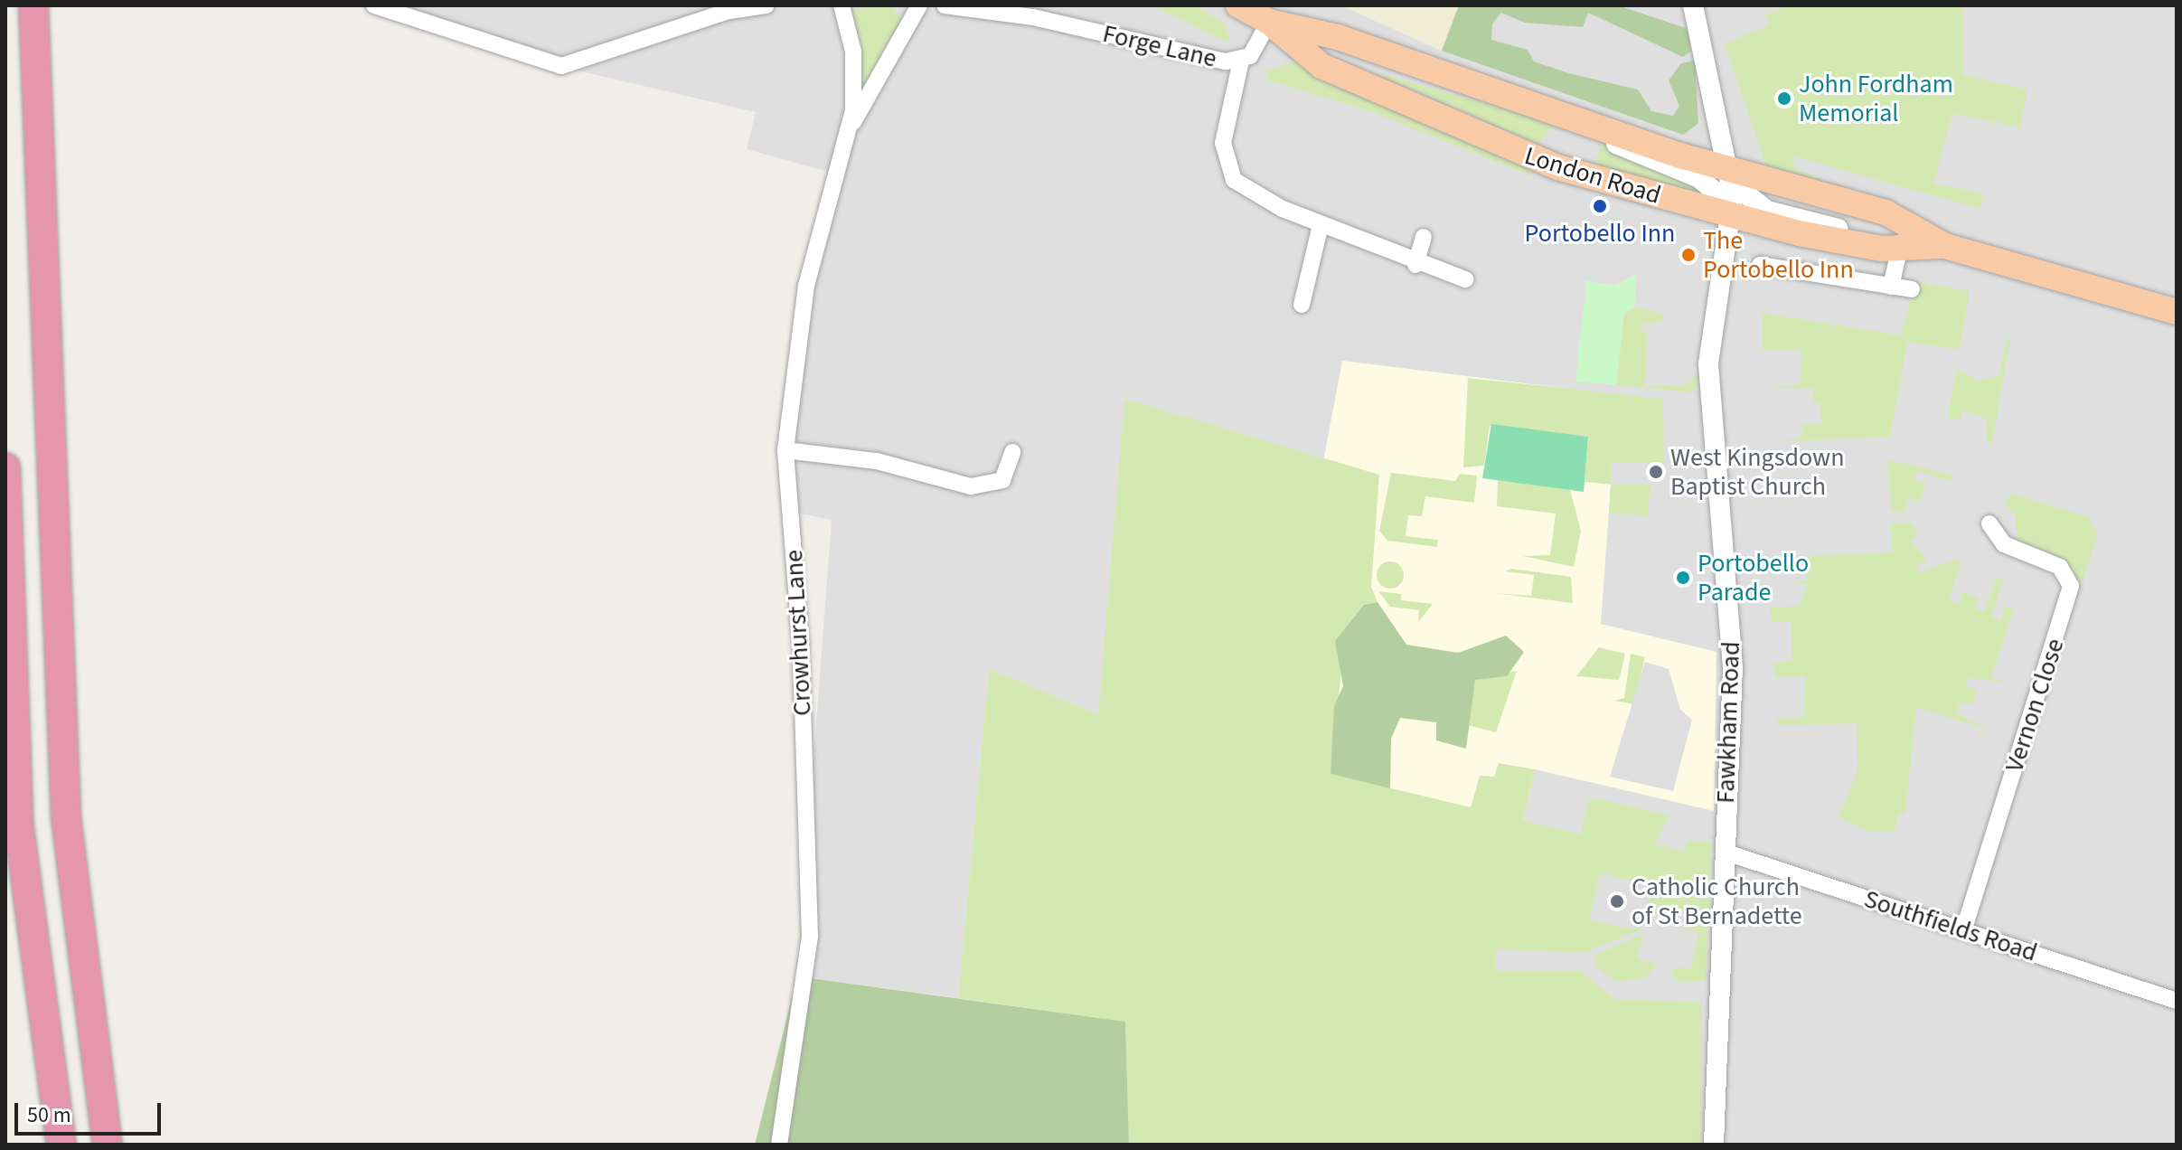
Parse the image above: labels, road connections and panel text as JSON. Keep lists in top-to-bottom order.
{
  "streets": {
    "main road": ["London Road"],
    "street": [
      "Forge Lane",
      "Crowhurst Lane",
      "Vernon Close",
      "Fawkham Road",
      "Southfields Road"
    ]
  },
  "crossings": [
    ["Forge Lane", "London Road"],
    ["London Road", "Fawkham Road"],
    ["Vernon Close", "Southfields Road"],
    ["Fawkham Road", "Southfields Road"]
  ],
  "places": [
    "John Fordham Memorial",
    "Portobello Inn",
    "The Portobello Inn",
    "West Kingsdown Baptist Church",
    "Portobello Parade",
    "Catholic Church of St Bernadette"
  ],
  "scale_bar": "50 m"
}
